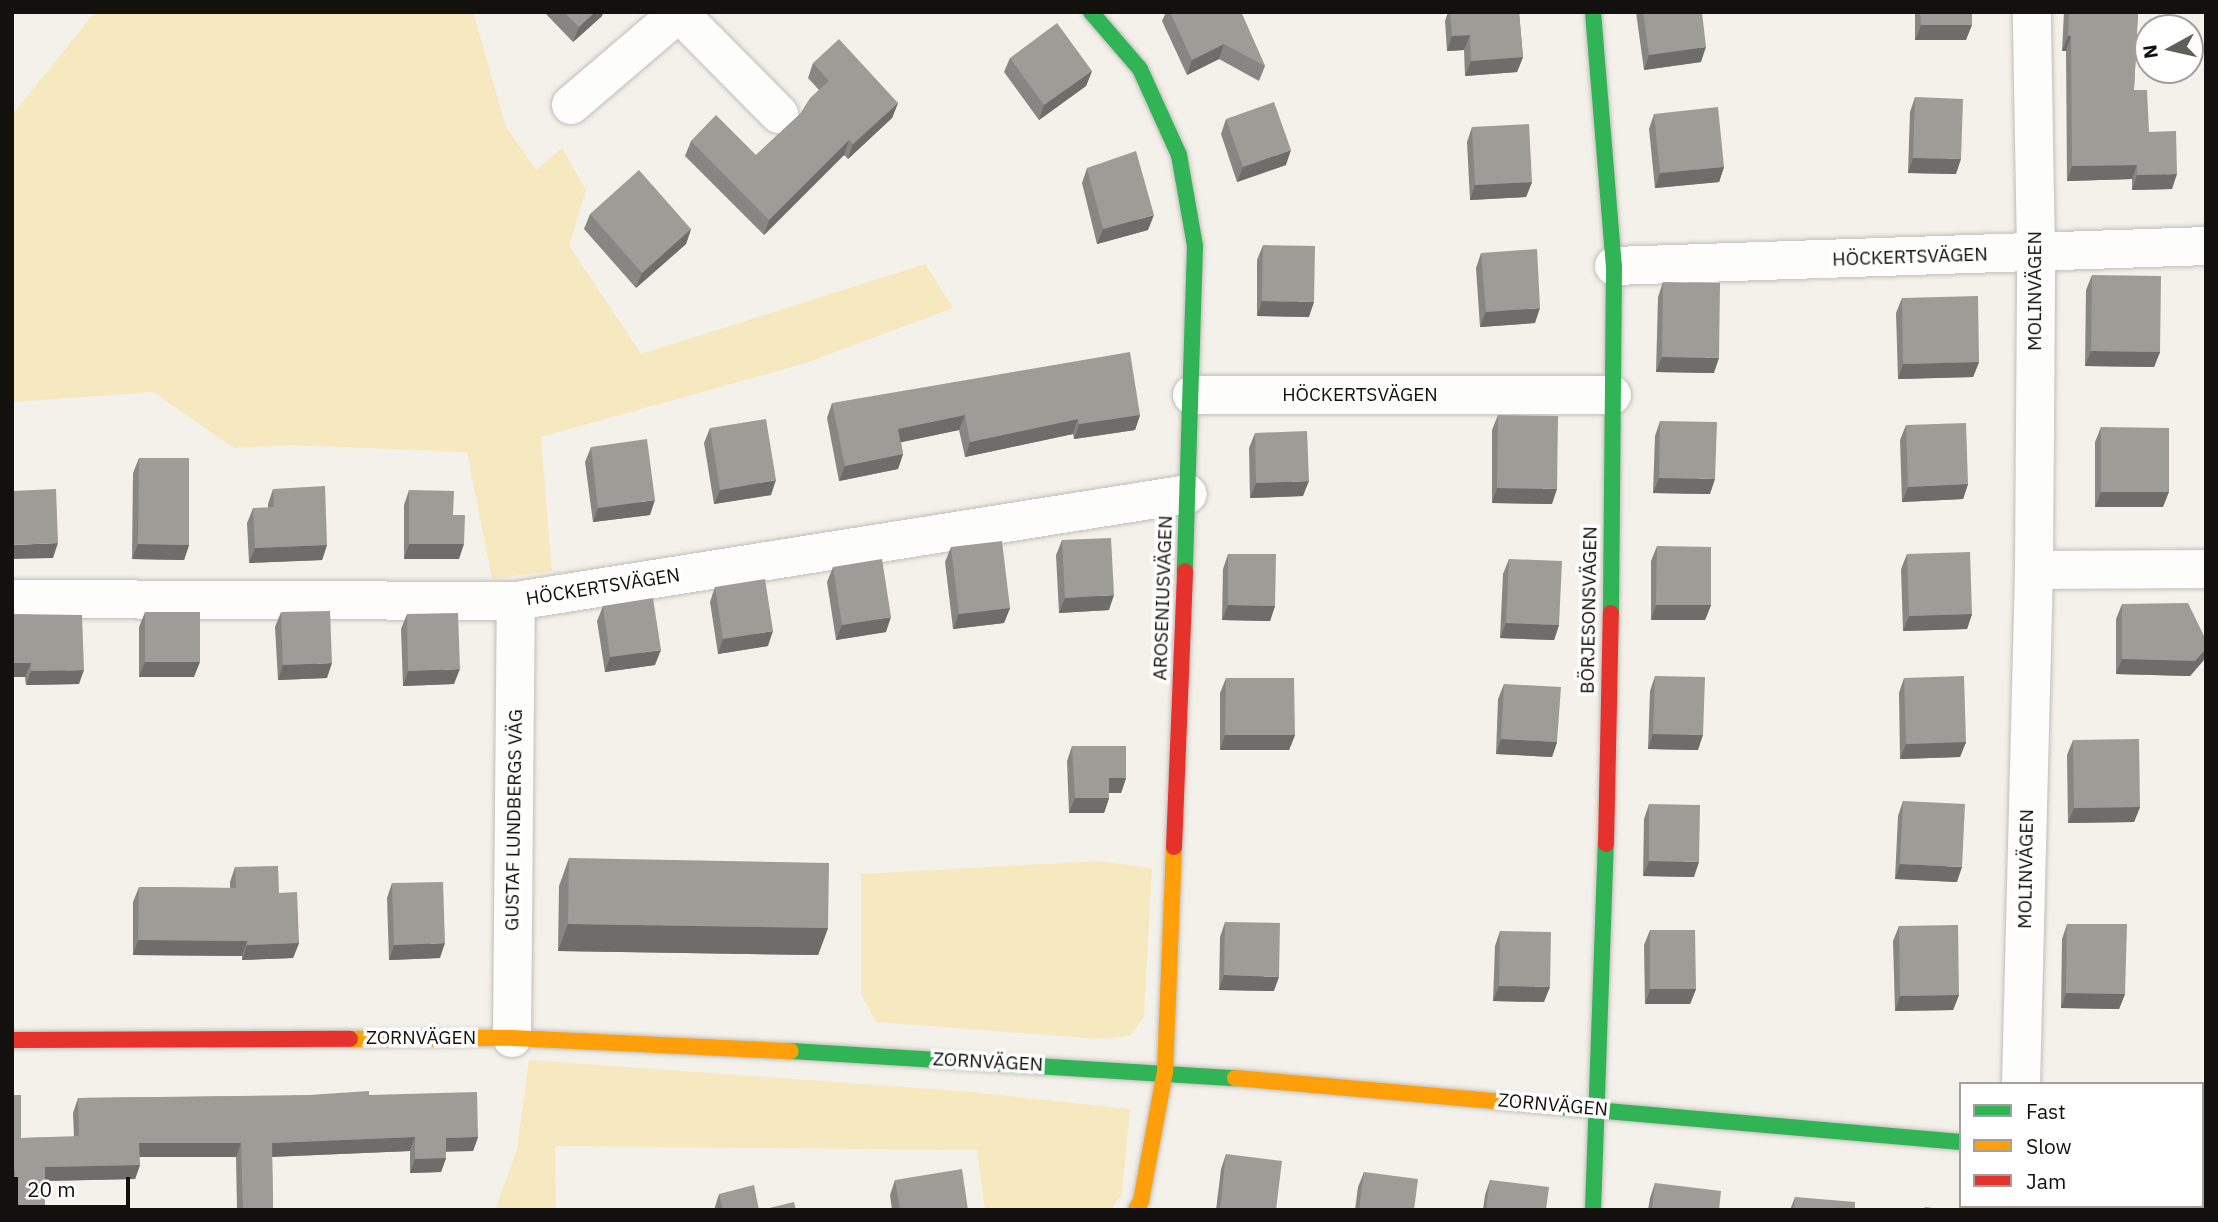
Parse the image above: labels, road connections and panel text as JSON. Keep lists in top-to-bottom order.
{
  "streets": {
    "street": [
      "HÖCKERTSVÄGEN",
      "MOLINVÄGEN",
      "AROSENIUSVÄGEN",
      "BÖRJESONSVÄGEN",
      "GUSTAF LUNDBERGS VÄG",
      "ZORNVÄGEN"
    ]
  },
  "crossings": [
    ["HÖCKERTSVÄGEN", "MOLINVÄGEN"],
    ["HÖCKERTSVÄGEN", "AROSENIUSVÄGEN"],
    ["HÖCKERTSVÄGEN", "BÖRJESONSVÄGEN"],
    ["HÖCKERTSVÄGEN", "GUSTAF LUNDBERGS VÄG"],
    ["AROSENIUSVÄGEN", "ZORNVÄGEN"],
    ["BÖRJESONSVÄGEN", "ZORNVÄGEN"],
    ["GUSTAF LUNDBERGS VÄG", "ZORNVÄGEN"]
  ],
  "legend": ["Fast", "Slow", "Jam"],
  "scale_bar": "20 m",
  "north": "left"
}
